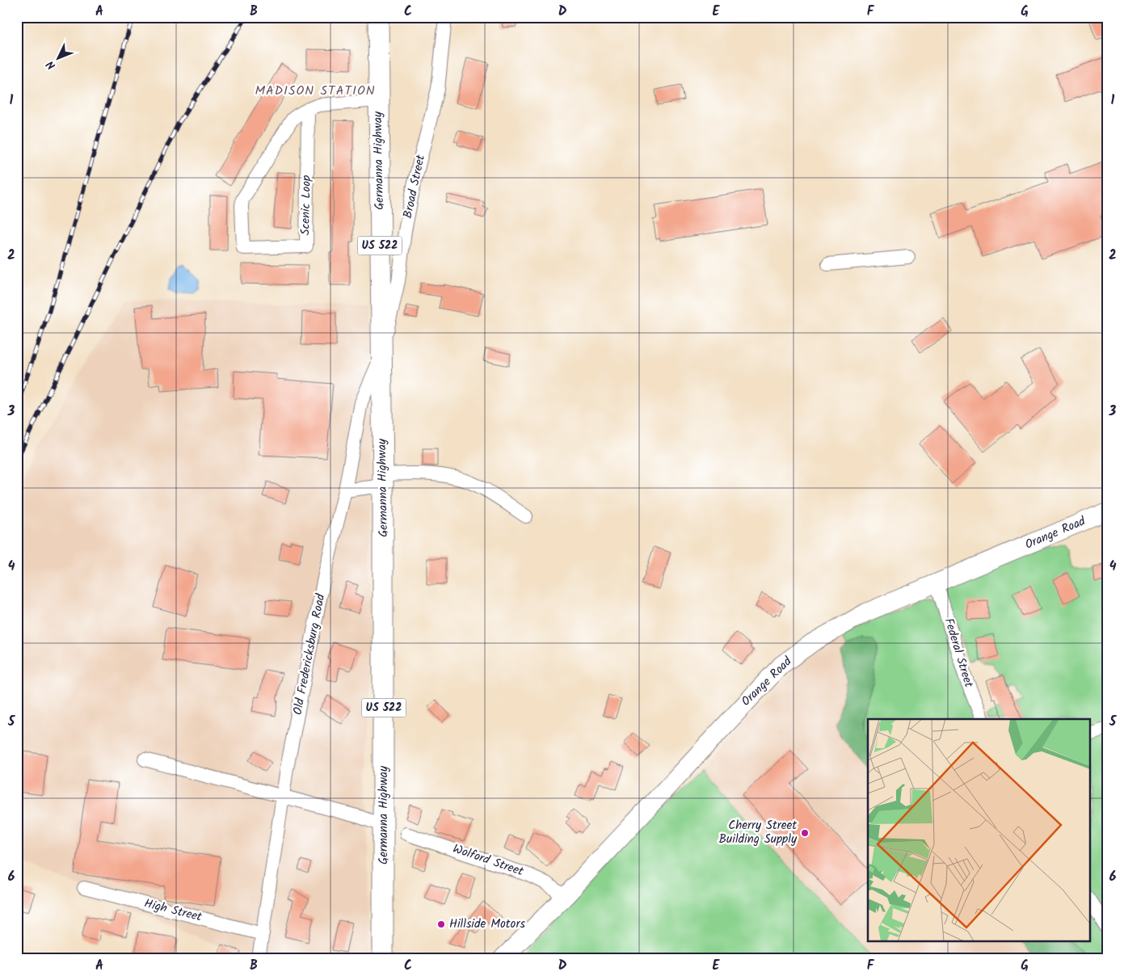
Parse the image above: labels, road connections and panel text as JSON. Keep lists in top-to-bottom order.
{
  "streets": {
    "main road": ["Germanna Highway", "US 522", "Orange Road"],
    "street": [
      "Broad Street",
      "Scenic Loop",
      "Federal Street",
      "Old Fredericksburg Road",
      "Wolford Street",
      "High Street"
    ]
  },
  "crossings": [
    ["Germanna Highway", "Broad Street"],
    ["Germanna Highway", "Scenic Loop"],
    ["Germanna Highway", "Old Fredericksburg Road"],
    ["Broad Street", "Old Fredericksburg Road"],
    ["Orange Road", "Federal Street"],
    ["Orange Road", "Wolford Street"],
    ["Old Fredericksburg Road", "High Street"]
  ],
  "districts": ["MADISON STATION"],
  "places": ["Cherry Street Building Supply", "Hillside Motors"],
  "north": "bottom left",
  "grid": {
    "columns": [
      "A",
      "B",
      "C",
      "D",
      "E",
      "F",
      "G"
    ],
    "rows": [
      "1",
      "2",
      "3",
      "4",
      "5",
      "6"
    ]
  }
}
